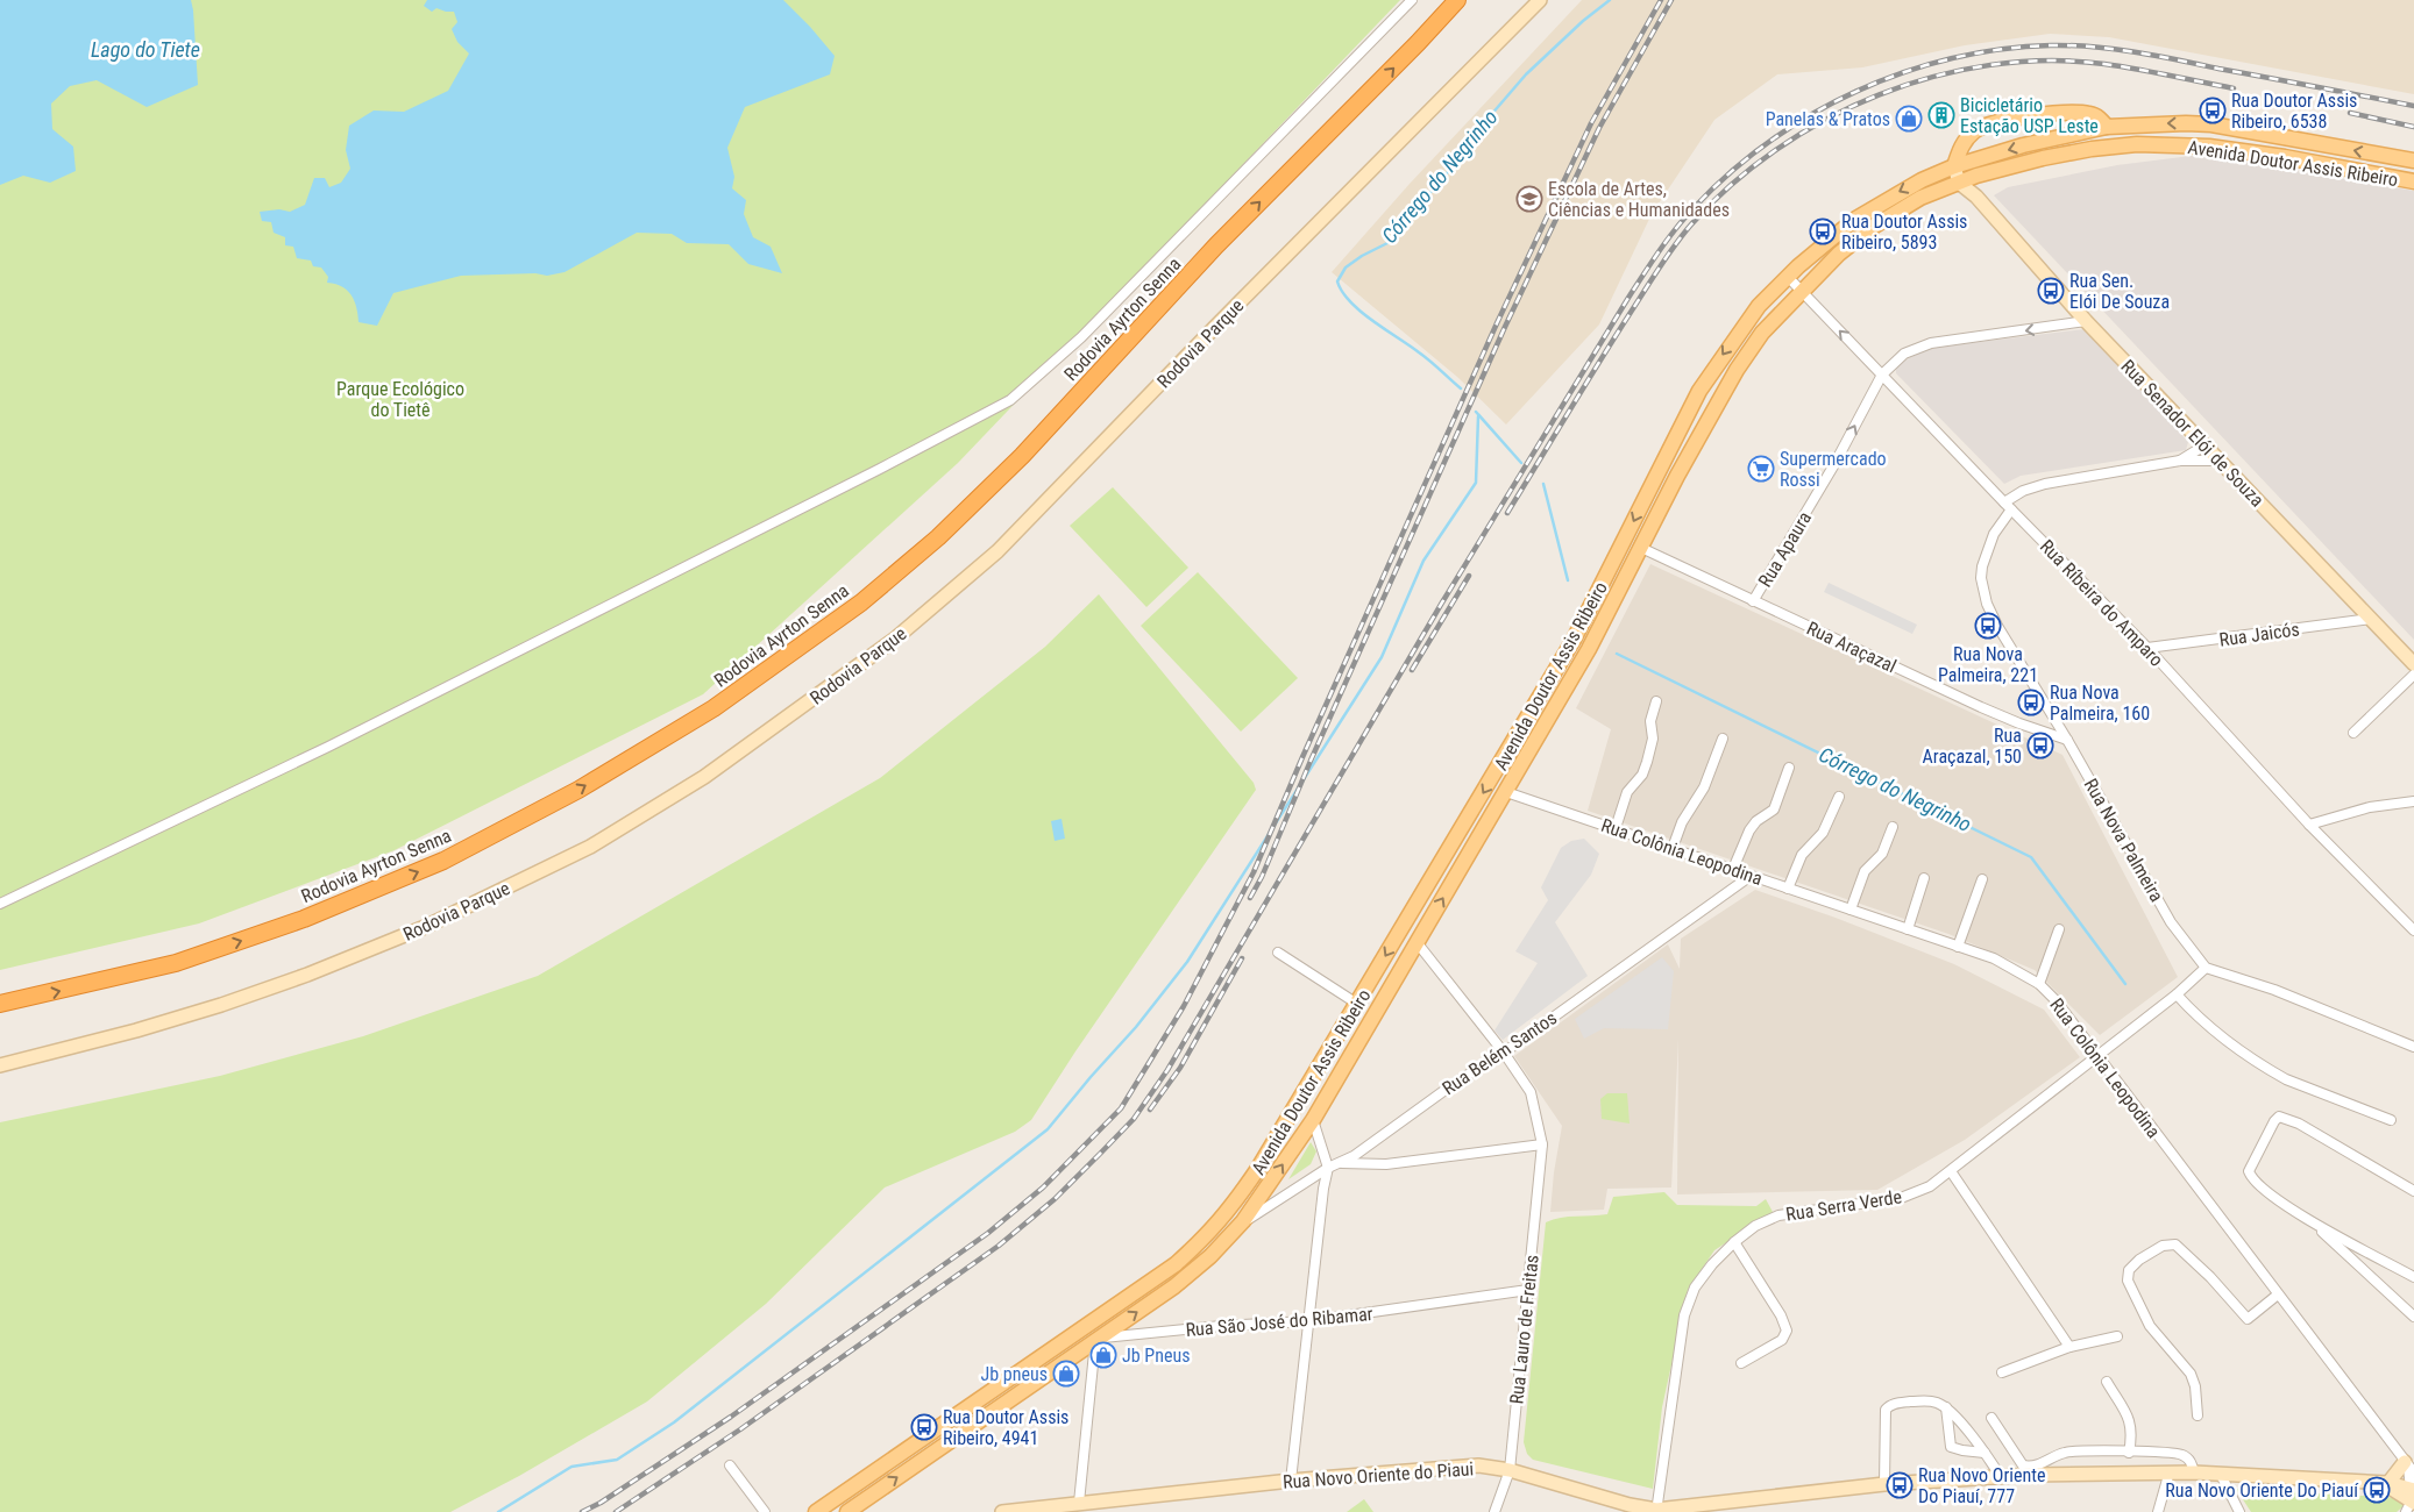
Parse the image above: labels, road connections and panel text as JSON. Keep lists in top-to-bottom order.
{
  "streets": {
    "highway": ["Rodovia Ayrton Senna"],
    "main road": ["Avenida Doutor Assis Ribeiro"],
    "street": [
      "Rodovia Parque",
      "Rua Senador Elói de Souza",
      "Rua Apaura",
      "Rua Ríbeira do Amparo",
      "Rua Jaicós",
      "Rua Araçazal",
      "Rua Nova Palmeira",
      "Rua Colônia Leopodina",
      "Rua Belém Santos",
      "Rua Serra Verde",
      "Rua São José do Ribamar",
      "Rua Lauro de Freitas",
      "Rua Novo Oriente do Piaui"
    ]
  },
  "crossings": [
    ["Avenida Doutor Assis Ribeiro", "Rua Senador Elói de Souza"],
    ["Avenida Doutor Assis Ribeiro", "Rua Ríbeira do Amparo"],
    ["Avenida Doutor Assis Ribeiro", "Rua Araçazal"],
    ["Avenida Doutor Assis Ribeiro", "Rua Colônia Leopodina"],
    ["Avenida Doutor Assis Ribeiro", "Rua Belém Santos"],
    ["Avenida Doutor Assis Ribeiro", "Rua São José do Ribamar"],
    ["Avenida Doutor Assis Ribeiro", "Rua Lauro de Freitas"],
    ["Rua Senador Elói de Souza", "Rua Apaura"],
    ["Rua Senador Elói de Souza", "Rua Jaicós"],
    ["Rua Apaura", "Rua Ríbeira do Amparo"],
    ["Rua Apaura", "Rua Araçazal"],
    ["Rua Ríbeira do Amparo", "Rua Jaicós"],
    ["Rua Ríbeira do Amparo", "Rua Nova Palmeira"],
    ["Rua Araçazal", "Rua Nova Palmeira"],
    ["Rua Nova Palmeira", "Rua Serra Verde"],
    ["Rua Colônia Leopodina", "Rua Belém Santos"],
    ["Rua Colônia Leopodina", "Rua Serra Verde"],
    ["Rua Colônia Leopodina", "Rua Novo Oriente do Piaui"],
    ["Rua Belém Santos", "Rua Lauro de Freitas"],
    ["Rua Serra Verde", "Rua Novo Oriente do Piaui"],
    ["Rua São José do Ribamar", "Rua Lauro de Freitas"],
    ["Rua Lauro de Freitas", "Rua Novo Oriente do Piaui"]
  ],
  "one_way": ["Rodovia Ayrton Senna"],
  "water": ["Lago do Tiete", "Córrego do Negrinho"],
  "parks": ["Parque Ecológico do Tietê"],
  "places": {
    "bus stop": [
      "Rua Doutor Assis Ribeiro, 6538",
      "Rua Doutor Assis Ribeiro, 5893",
      "Rua Sen. Elói De Souza",
      "Rua Nova Palmeira, 221",
      "Rua Nova Palmeira, 160",
      "Rua Araçazal, 150",
      "Rua Doutor Assis Ribeiro, 4941",
      "Rua Novo Oriente Do Piauí, 777",
      "Rua Novo Oriente Do Piauí"
    ],
    "building": ["Bicicletário Estação USP Leste"],
    "shop": ["Panelas & Pratos", "Jb Pneus", "Jb pneus"],
    "school or university": ["Escola de Artes, Ciências e Humanidades"],
    "supermarket": ["Supermercado Rossi"]
  }
}
